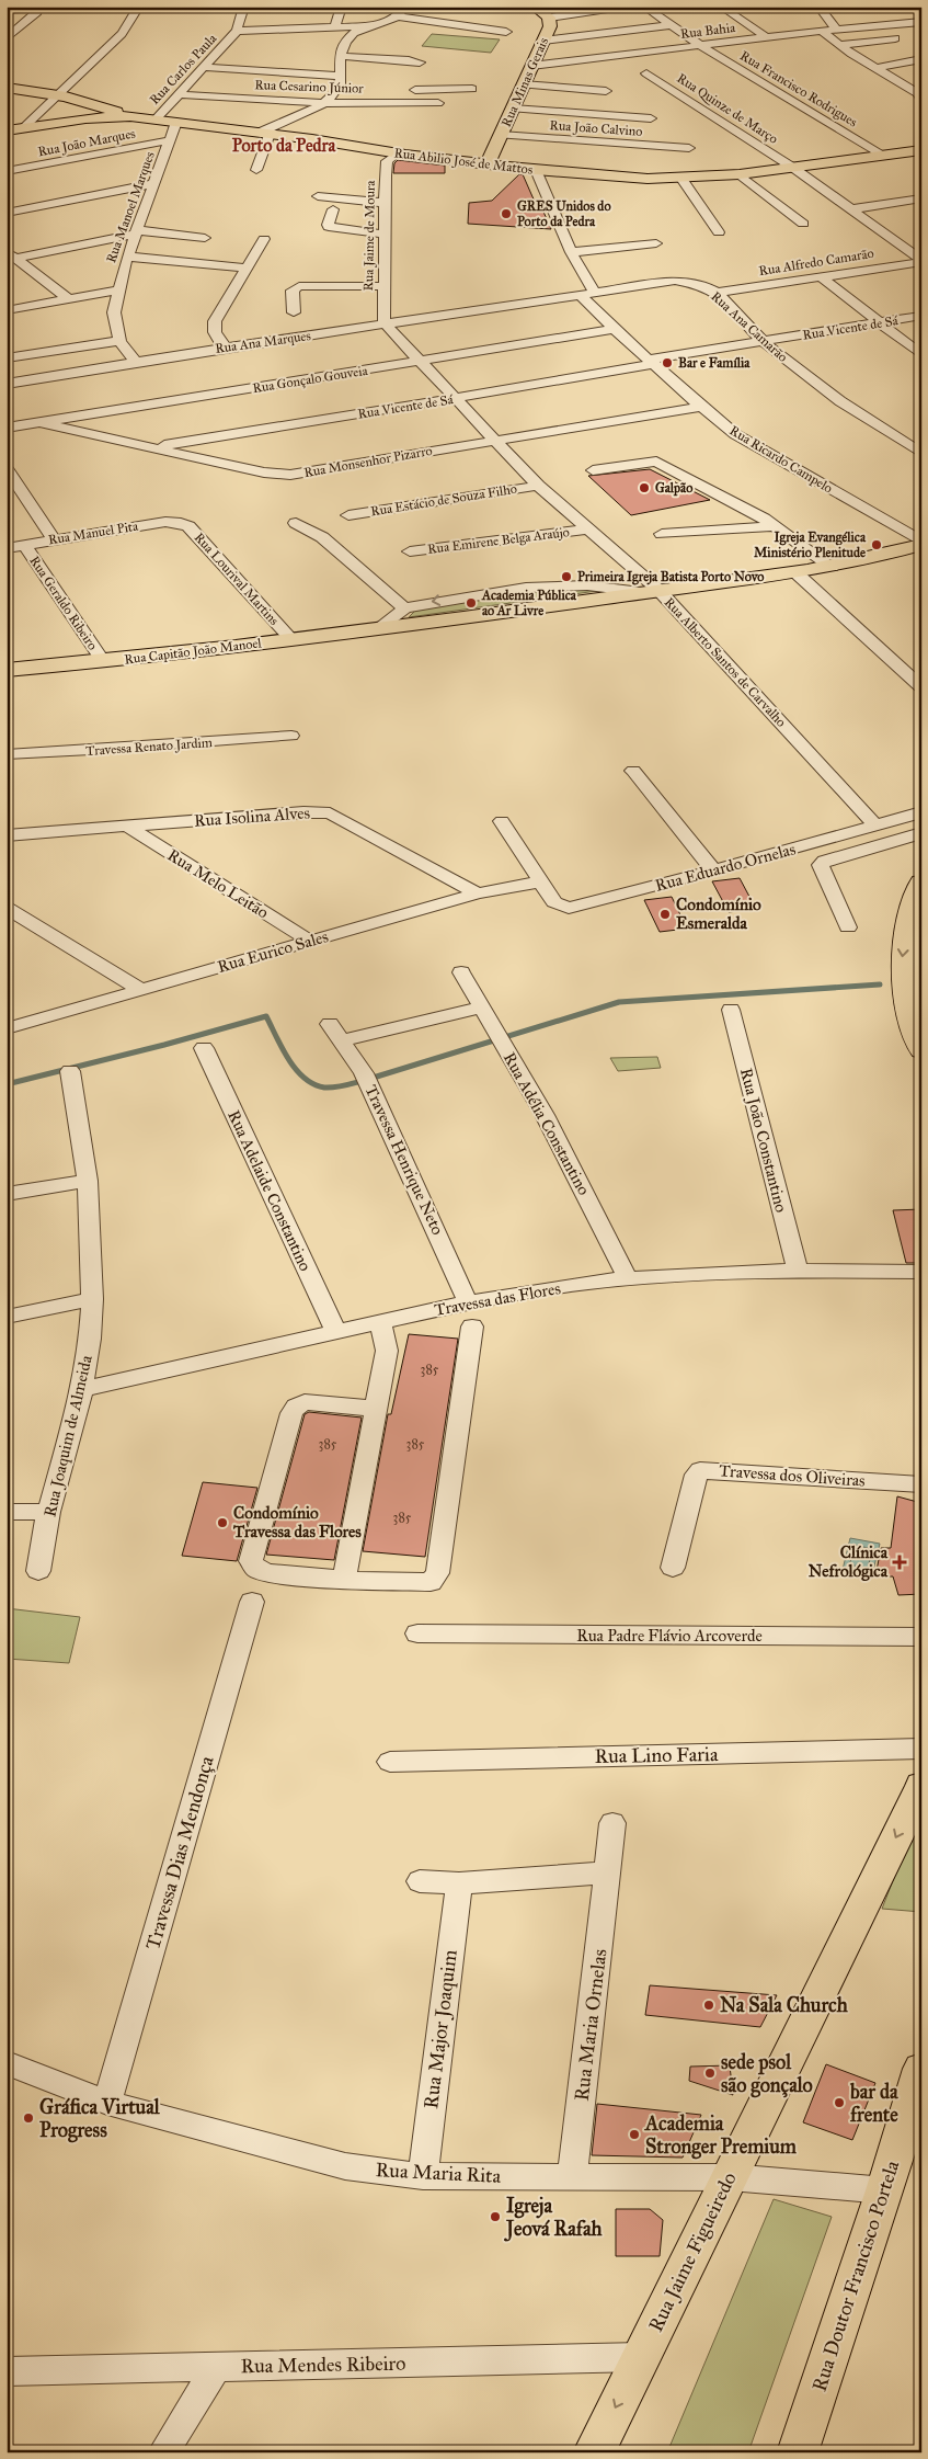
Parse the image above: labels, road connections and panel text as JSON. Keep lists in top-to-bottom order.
{
  "streets": {
    "main road": [
      "Rua Minas Gerais",
      "Rua Abilio José de Mattos",
      "Rua Capitão João Manoel",
      "Rua Jaime Figueiredo",
      "Rua Doutor Francisco Portela"
    ],
    "street": [
      "Rua Bahia",
      "Rua Carlos Paula",
      "Rua Cesarino Júnior",
      "Rua Francisco Rodrigues",
      "Rua Quinze de Março",
      "Rua João Calvino",
      "Rua João Marques",
      "Rua Manoel Marques",
      "Rua Jaime de Moura",
      "Rua Alfredo Camarão",
      "Rua Ana Camarão",
      "Rua Vicente de Sá",
      "Rua Ana Marques",
      "Rua Gonçalo Gouveia",
      "Rua Ricardo Campelo",
      "Rua Monsenhor Pizarro",
      "Rua Estácio de Souza Filho",
      "Rua Manuel Pita",
      "Rua Emirene Belga Araújo",
      "Rua Lourival Martins",
      "Rua Geraldo Ribeiro",
      "Rua Alberto Santos de Carvalho",
      "Travessa Renato Jardim",
      "Rua Isolina Alves",
      "Rua Eduardo Ornelas",
      "Rua Melo Leitão",
      "Rua Eurico Sales",
      "Rua Adélia Constantino",
      "Rua João Constantino",
      "Travessa Henrique Neto",
      "Rua Adelaide Constantino",
      "Travessa das Flores",
      "Rua Joaquim de Almeida",
      "Travessa dos Oliveiras",
      "Rua Padre Flávio Arcoverde",
      "Rua Lino Faria",
      "Travessa Dias Mendonça",
      "Rua Maria Ornelas",
      "Rua Major Joaquim",
      "Rua Maria Rita",
      "Rua Mendes Ribeiro"
    ]
  },
  "crossings": [
    ["Rua Bahia", "Rua Minas Gerais"],
    ["Rua Bahia", "Rua Francisco Rodrigues"],
    ["Rua Carlos Paula", "Rua Cesarino Júnior"],
    ["Rua Carlos Paula", "Rua Abilio José de Mattos"],
    ["Rua Minas Gerais", "Rua João Calvino"],
    ["Rua Minas Gerais", "Rua Abilio José de Mattos"],
    ["Rua Francisco Rodrigues", "Rua Abilio José de Mattos"],
    ["Rua Quinze de Março", "Rua Abilio José de Mattos"],
    ["Rua Quinze de Março", "Rua Alfredo Camarão"],
    ["Rua João Marques", "Rua Manoel Marques"],
    ["Rua Abilio José de Mattos", "Rua Manoel Marques"],
    ["Rua Abilio José de Mattos", "Rua Jaime de Moura"],
    ["Rua Abilio José de Mattos", "Rua Ricardo Campelo"],
    ["Rua Manoel Marques", "Rua Ana Marques"],
    ["Rua Jaime de Moura", "Rua Ana Marques"],
    ["Rua Alfredo Camarão", "Rua Ana Camarão"],
    ["Rua Ana Camarão", "Rua Vicente de Sá"],
    ["Rua Ana Camarão", "Rua Ana Marques"],
    ["Rua Ana Camarão", "Rua Ricardo Campelo"],
    ["Rua Vicente de Sá", "Rua Ricardo Campelo"],
    ["Rua Vicente de Sá", "Rua Monsenhor Pizarro"],
    ["Rua Gonçalo Gouveia", "Rua Ricardo Campelo"],
    ["Rua Gonçalo Gouveia", "Rua Monsenhor Pizarro"],
    ["Rua Ricardo Campelo", "Rua Monsenhor Pizarro"],
    ["Rua Ricardo Campelo", "Rua Capitão João Manoel"],
    ["Rua Monsenhor Pizarro", "Rua Alberto Santos de Carvalho"],
    ["Rua Estácio de Souza Filho", "Rua Alberto Santos de Carvalho"],
    ["Rua Manuel Pita", "Rua Lourival Martins"],
    ["Rua Manuel Pita", "Rua Geraldo Ribeiro"],
    ["Rua Emirene Belga Araújo", "Rua Alberto Santos de Carvalho"],
    ["Rua Lourival Martins", "Rua Capitão João Manoel"],
    ["Rua Geraldo Ribeiro", "Rua Capitão João Manoel"],
    ["Rua Capitão João Manoel", "Rua Alberto Santos de Carvalho"],
    ["Rua Alberto Santos de Carvalho", "Rua Eduardo Ornelas"],
    ["Rua Isolina Alves", "Rua Melo Leitão"],
    ["Rua Isolina Alves", "Rua Eurico Sales"],
    ["Rua Eduardo Ornelas", "Rua Eurico Sales"],
    ["Rua Melo Leitão", "Rua Eurico Sales"],
    ["Rua Adélia Constantino", "Travessa das Flores"],
    ["Rua João Constantino", "Travessa das Flores"],
    ["Travessa Henrique Neto", "Travessa das Flores"],
    ["Rua Adelaide Constantino", "Travessa das Flores"],
    ["Travessa das Flores", "Rua Joaquim de Almeida"],
    ["Travessa Dias Mendonça", "Rua Maria Rita"],
    ["Rua Maria Ornelas", "Rua Maria Rita"],
    ["Rua Major Joaquim", "Rua Maria Rita"],
    ["Rua Maria Rita", "Rua Jaime Figueiredo"],
    ["Rua Maria Rita", "Rua Doutor Francisco Portela"],
    ["Rua Jaime Figueiredo", "Rua Mendes Ribeiro"]
  ],
  "one_way": ["Rua Jaime Figueiredo"],
  "districts": ["Porto da Pedra"],
  "places": {
    "other": [
      "GRES Unidos do Porto da Pedra",
      "Bar e Família",
      "Galpão",
      "Igreja Evangélica Ministério Plenitude",
      "Primeira Igreja Batista Porto Novo",
      "Academia Pública ao Ar Livre",
      "Condomínio Esmeralda",
      "Condomínio Travessa das Flores",
      "Na Sala Church",
      "sede psol são gonçalo",
      "bar da frente",
      "Gráfica Virtual Progress",
      "Academia Stronger Premium",
      "Igreja Jeová Rafah"
    ],
    "health": ["Clínica Nefrológica"]
  },
  "house_numbers": [
    "385",
    "385",
    "385",
    "385"
  ]
}
